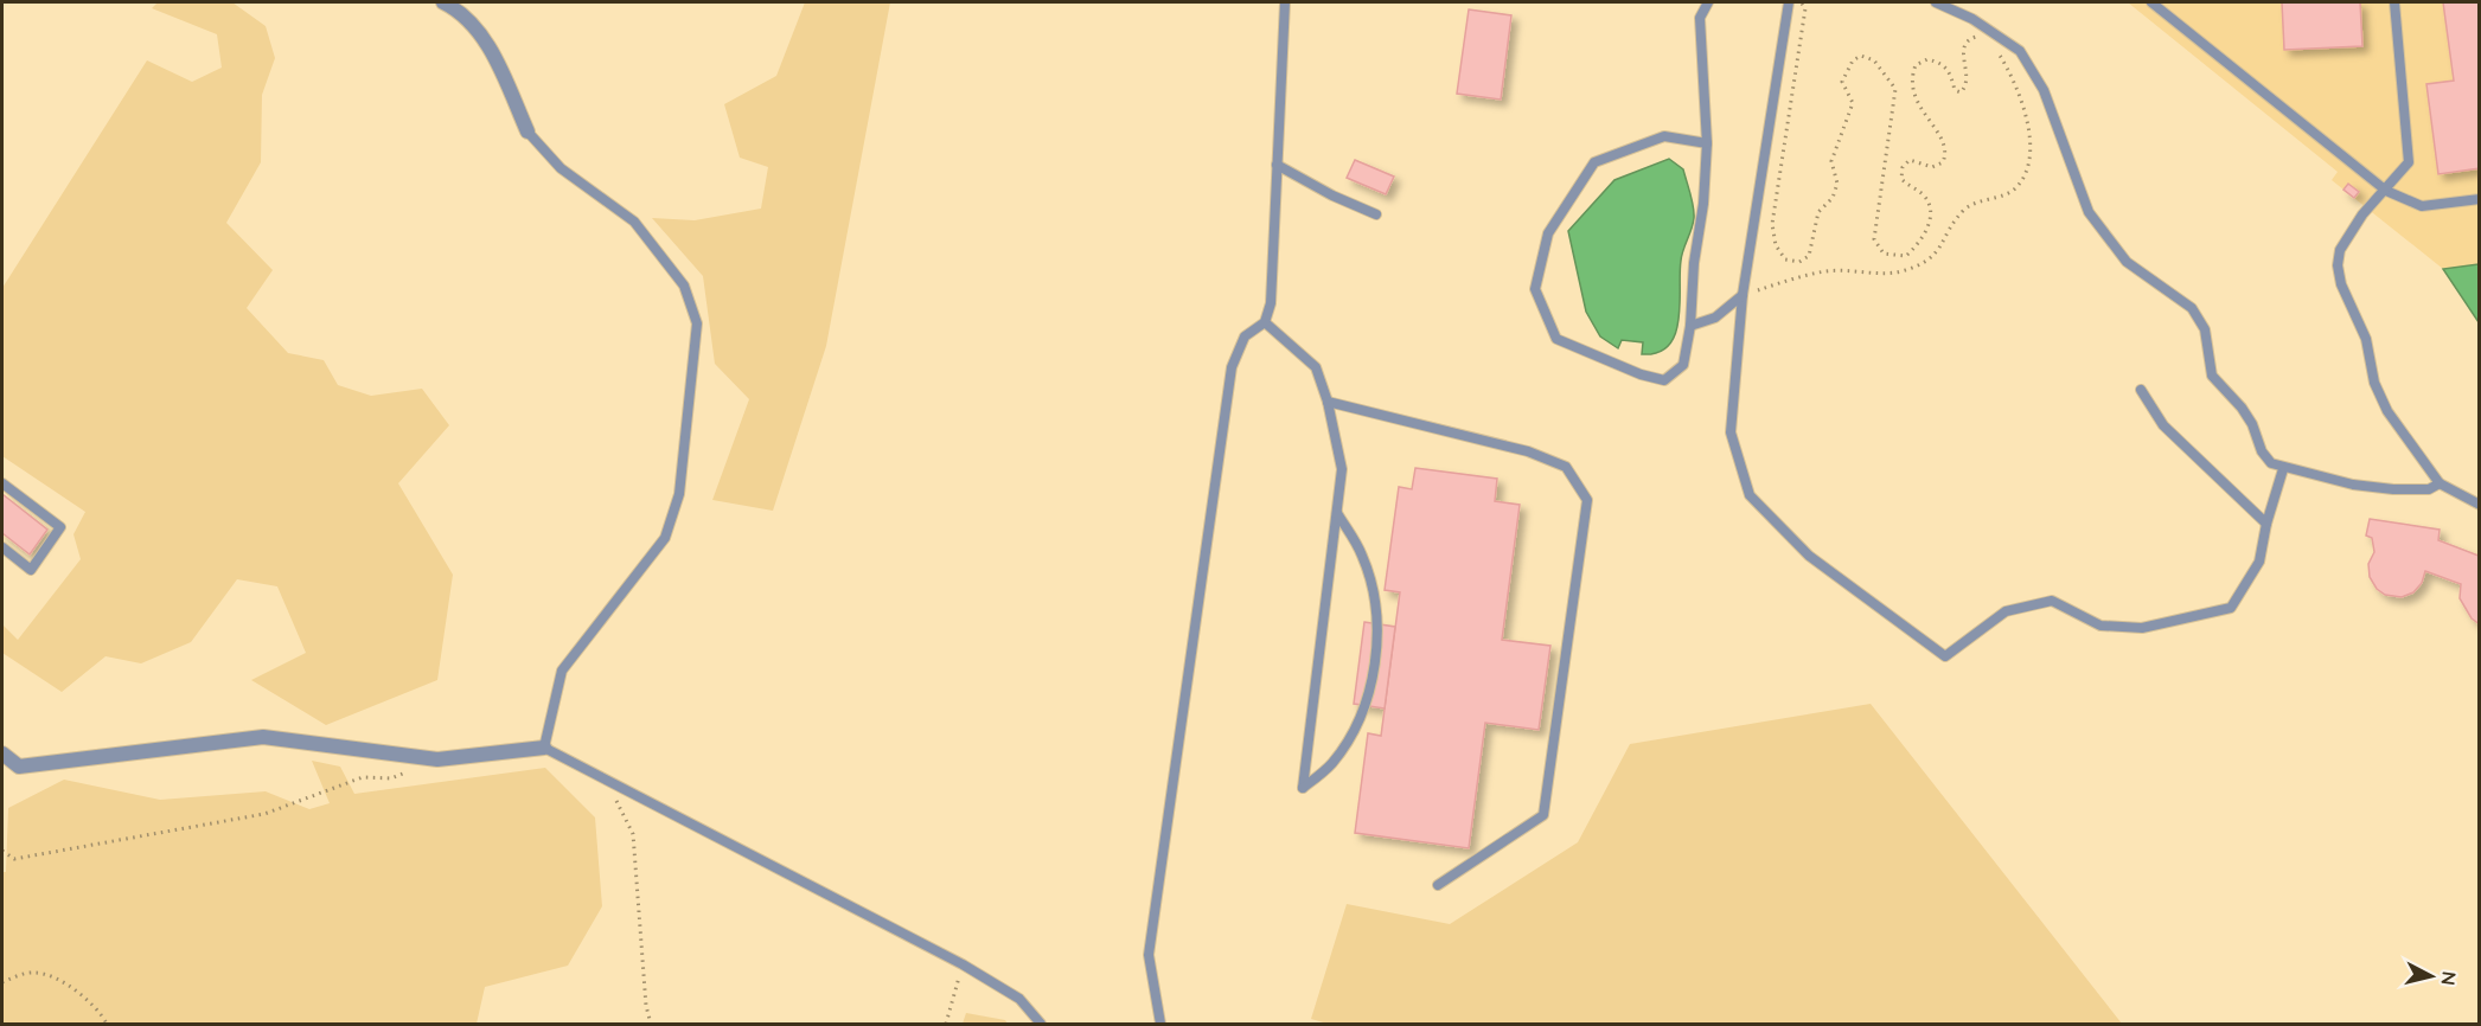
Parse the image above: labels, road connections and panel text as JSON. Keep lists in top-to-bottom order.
{
  "north": "right"
}
